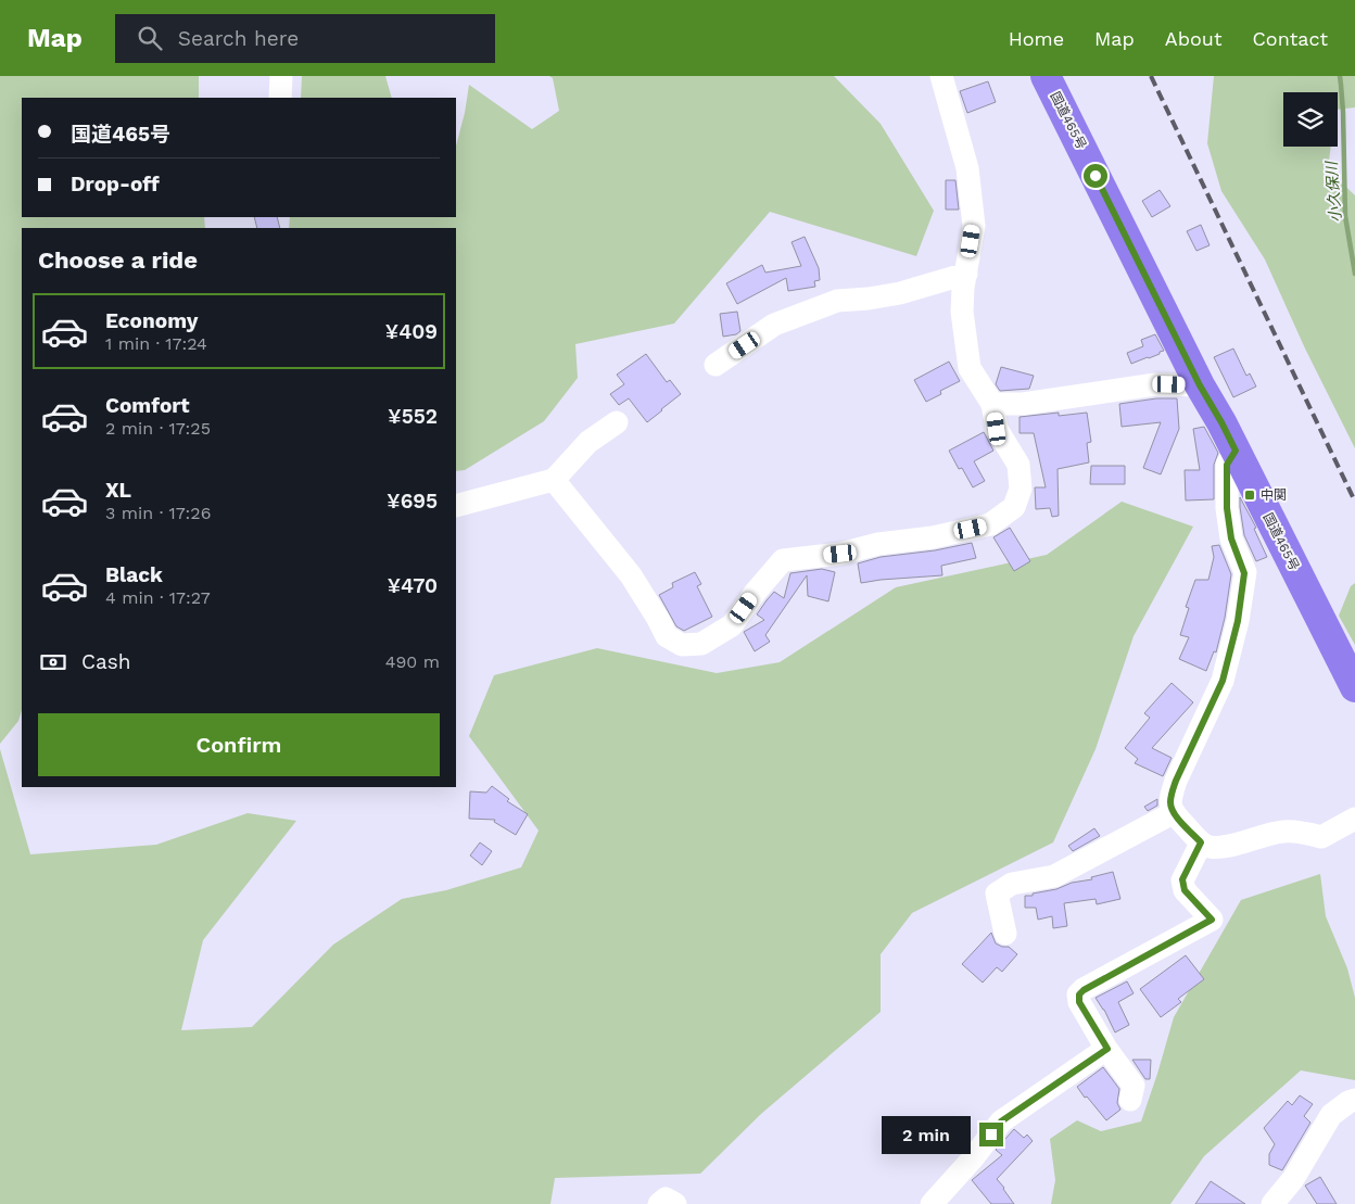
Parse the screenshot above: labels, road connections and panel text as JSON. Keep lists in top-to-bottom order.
{
  "streets": {
    "highway": ["国道465号"]
  },
  "water": ["小久保川"],
  "places": {
    "transit": ["中関"]
  },
  "page": {
    "header": "Map",
    "search": "Search here",
    "nav": [
      "Home",
      "Map",
      "About",
      "Contact"
    ],
    "banner": ["国道465号", "Drop-off"],
    "heading": "Choose a ride",
    "list": [
      {
        "name": "Economy",
        "note": "1 min · 17:24",
        "value": "¥409"
      },
      {
        "name": "Comfort",
        "note": "2 min · 17:25",
        "value": "¥552"
      },
      {
        "name": "XL",
        "note": "3 min · 17:26",
        "value": "¥695"
      },
      {
        "name": "Black",
        "note": "4 min · 17:27",
        "value": "¥470"
      }
    ],
    "pay": ["Cash", "490 m"],
    "buttons": "Confirm",
    "bubble": "2 min"
  }
}
